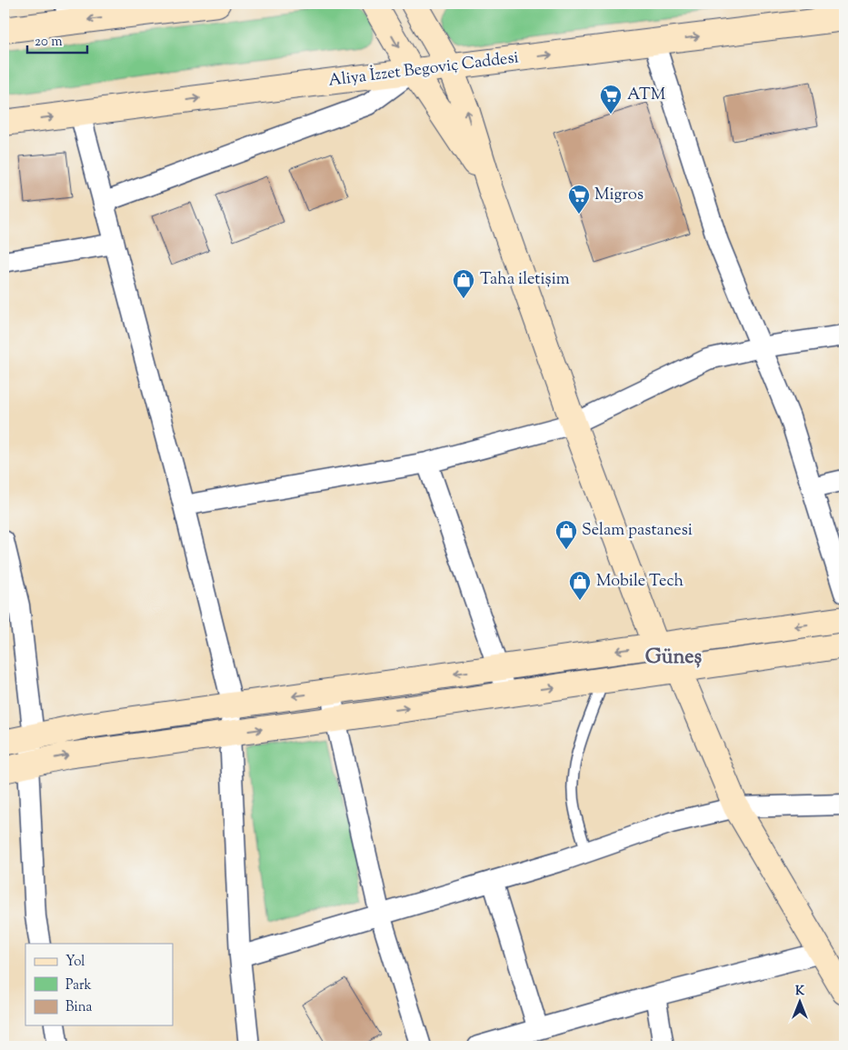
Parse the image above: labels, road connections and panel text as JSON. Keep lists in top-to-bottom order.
{
  "streets": {
    "street": ["Aliya İzzet Begoviç Caddesi"]
  },
  "districts": ["Güneş"],
  "places": {
    "supermarket": ["ATM", "Migros"],
    "shop": ["Taha iletişim", "Selam pastanesi", "Mobile Tech"]
  },
  "legend": ["Yol", "Park", "Bina"],
  "scale_bar": "20 m",
  "north": "top"
}
